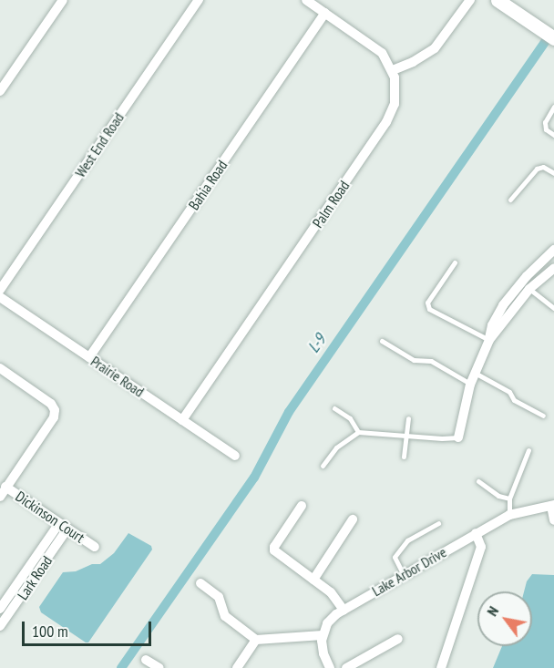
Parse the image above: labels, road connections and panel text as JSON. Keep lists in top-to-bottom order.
{
  "streets": {
    "street": [
      "West End Road",
      "Bahia Road",
      "Palm Road",
      "Prairie Road",
      "Dickinson Court",
      "Lake Arbor Drive",
      "Lark Road"
    ]
  },
  "crossings": [
    ["Bahia Road", "Prairie Road"],
    ["Palm Road", "Prairie Road"],
    ["Dickinson Court", "Lark Road"]
  ],
  "water": ["L-9"],
  "scale_bar": "100 m",
  "north": "top left"
}
